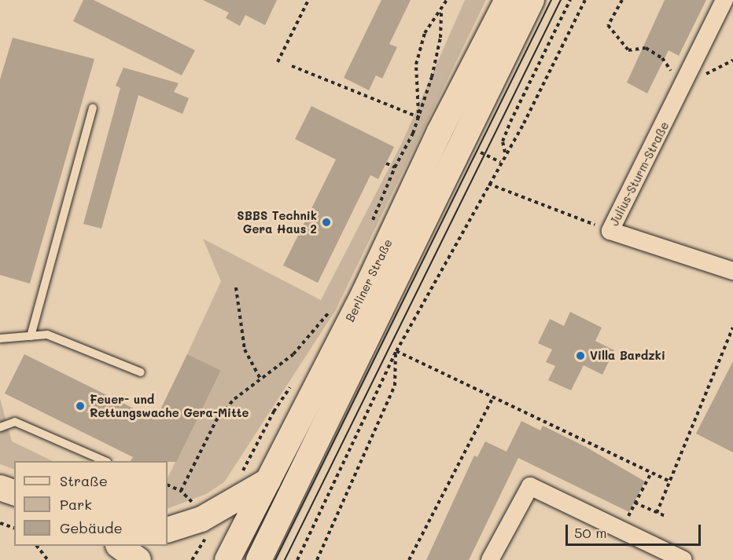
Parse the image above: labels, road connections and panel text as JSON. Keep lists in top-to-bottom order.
{
  "streets": {
    "main road": ["Berliner Straße"],
    "street": ["Julius-Sturm-Straße"]
  },
  "places": ["SBBS Technik Gera Haus 2", "Villa Bardzki", "Feuer- und Rettungswache Gera-Mitte"],
  "legend": ["Straße", "Park", "Gebäude"],
  "scale_bar": "50 m"
}
